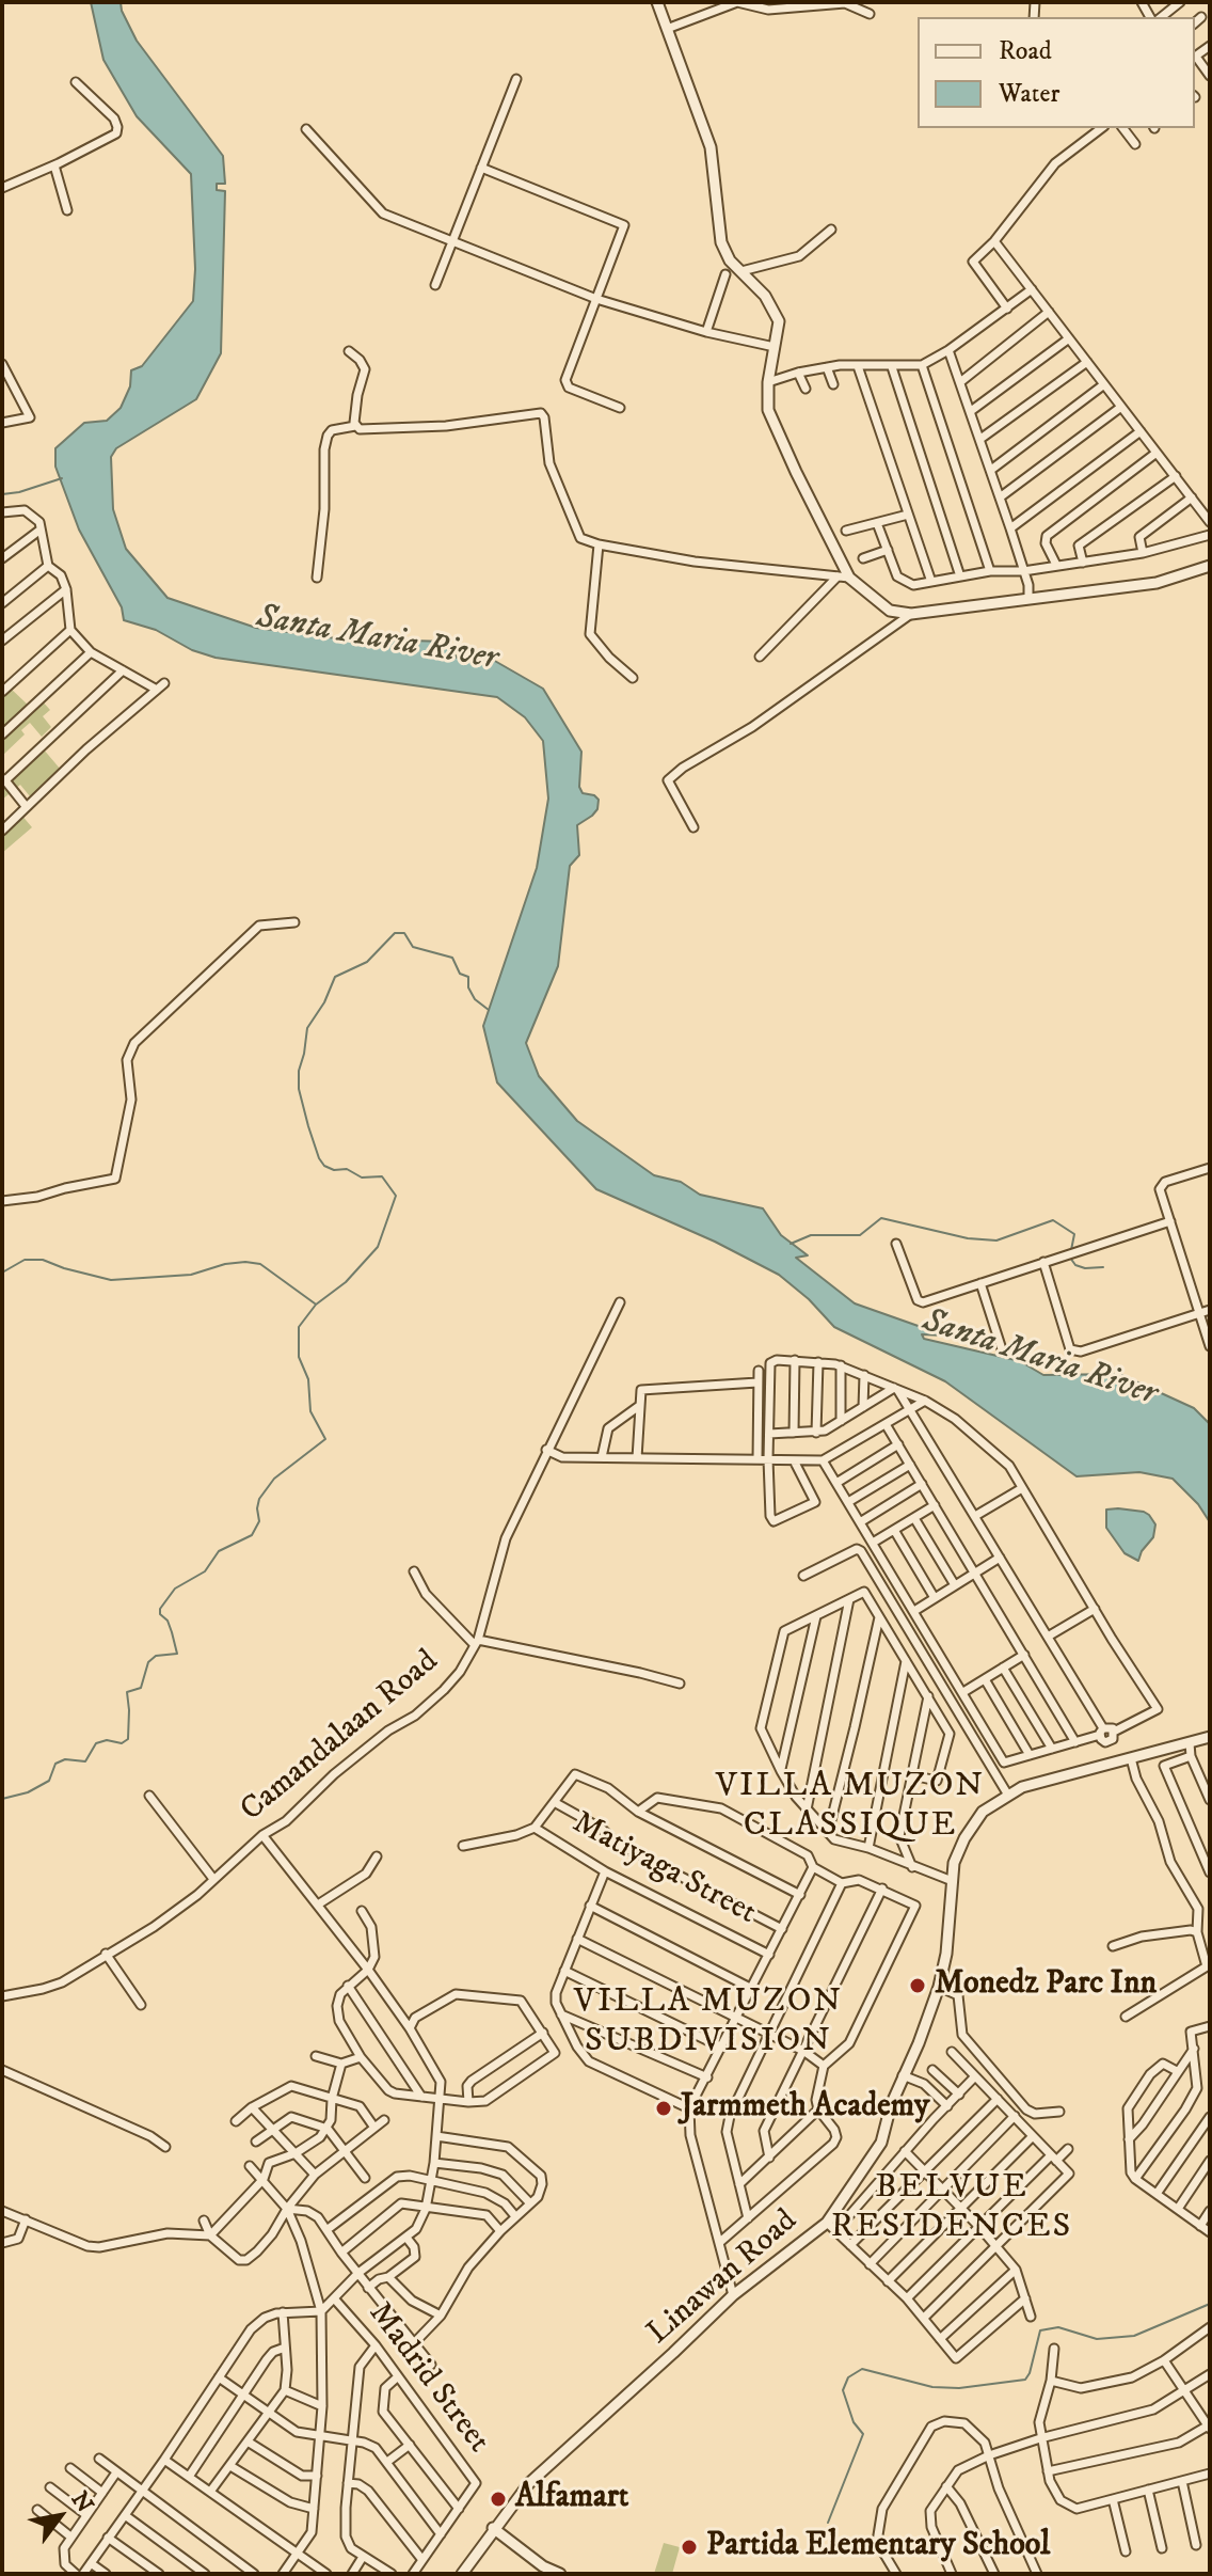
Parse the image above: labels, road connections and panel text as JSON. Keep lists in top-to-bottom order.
{
  "streets": {
    "street": [
      "Camandalaan Road",
      "Matiyaga Street",
      "Linawan Road",
      "Madrid Street"
    ]
  },
  "districts": ["VILLA MUZON CLASSIQUE", "VILLA MUZON SUBDIVISION", "BELVUE RESIDENCES"],
  "water": ["Santa Maria River"],
  "places": [
    "Monedz Parc Inn",
    "Jarmmeth Academy",
    "Alfamart",
    "Partida Elementary School"
  ],
  "legend": ["Road", "Water"],
  "north": "top right"
}
